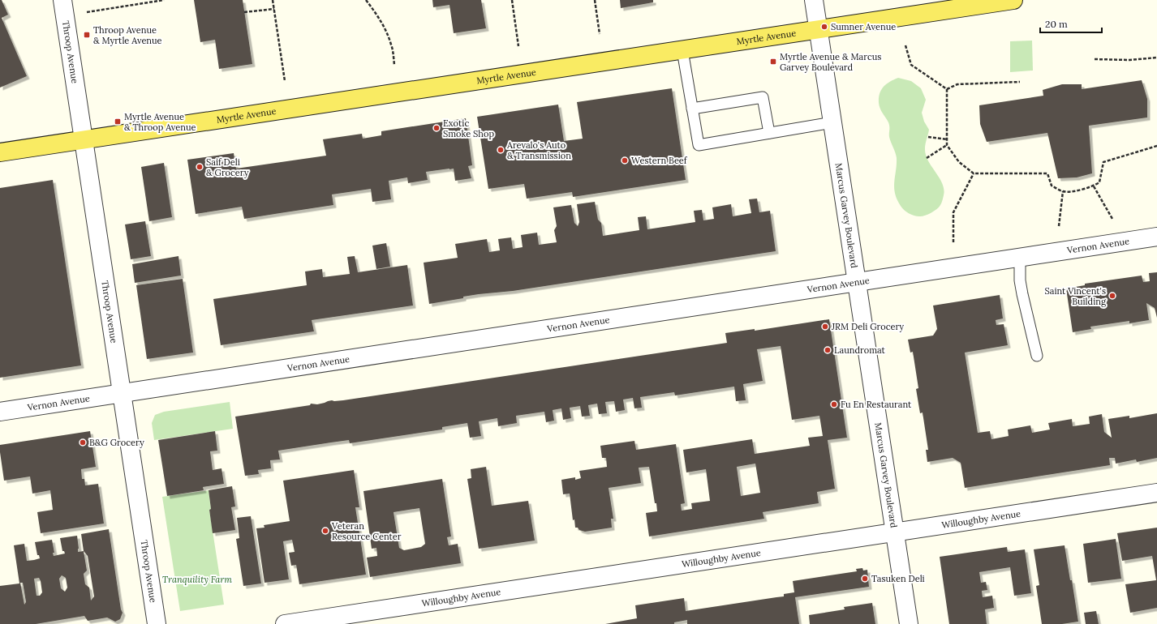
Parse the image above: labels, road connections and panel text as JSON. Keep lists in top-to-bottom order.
{
  "streets": {
    "main road": ["Myrtle Avenue"],
    "street": [
      "Throop Avenue",
      "Marcus Garvey Boulevard",
      "Vernon Avenue",
      "Willoughby Avenue"
    ]
  },
  "crossings": [
    ["Myrtle Avenue", "Throop Avenue"],
    ["Myrtle Avenue", "Marcus Garvey Boulevard"],
    ["Throop Avenue", "Vernon Avenue"],
    ["Marcus Garvey Boulevard", "Vernon Avenue"],
    ["Marcus Garvey Boulevard", "Willoughby Avenue"]
  ],
  "parks": ["Tranquility Farm"],
  "places": {
    "other": [
      "Sumner Avenue",
      "Exotic Smoke Shop",
      "Arevalo's Auto & Transmission",
      "Western Beef",
      "Saif Deli & Grocery",
      "Saint Vincent's Building",
      "JRM Deli Grocery",
      "Laundromat",
      "Fu En Restaurant",
      "B&G Grocery",
      "Veteran Resource Center",
      "Tasuken Deli"
    ],
    "transit": ["Throop Avenue & Myrtle Avenue", "Myrtle Avenue & Marcus Garvey Boulevard", "Myrtle Avenue & Throop Avenue"]
  },
  "scale_bar": "20 m"
}
